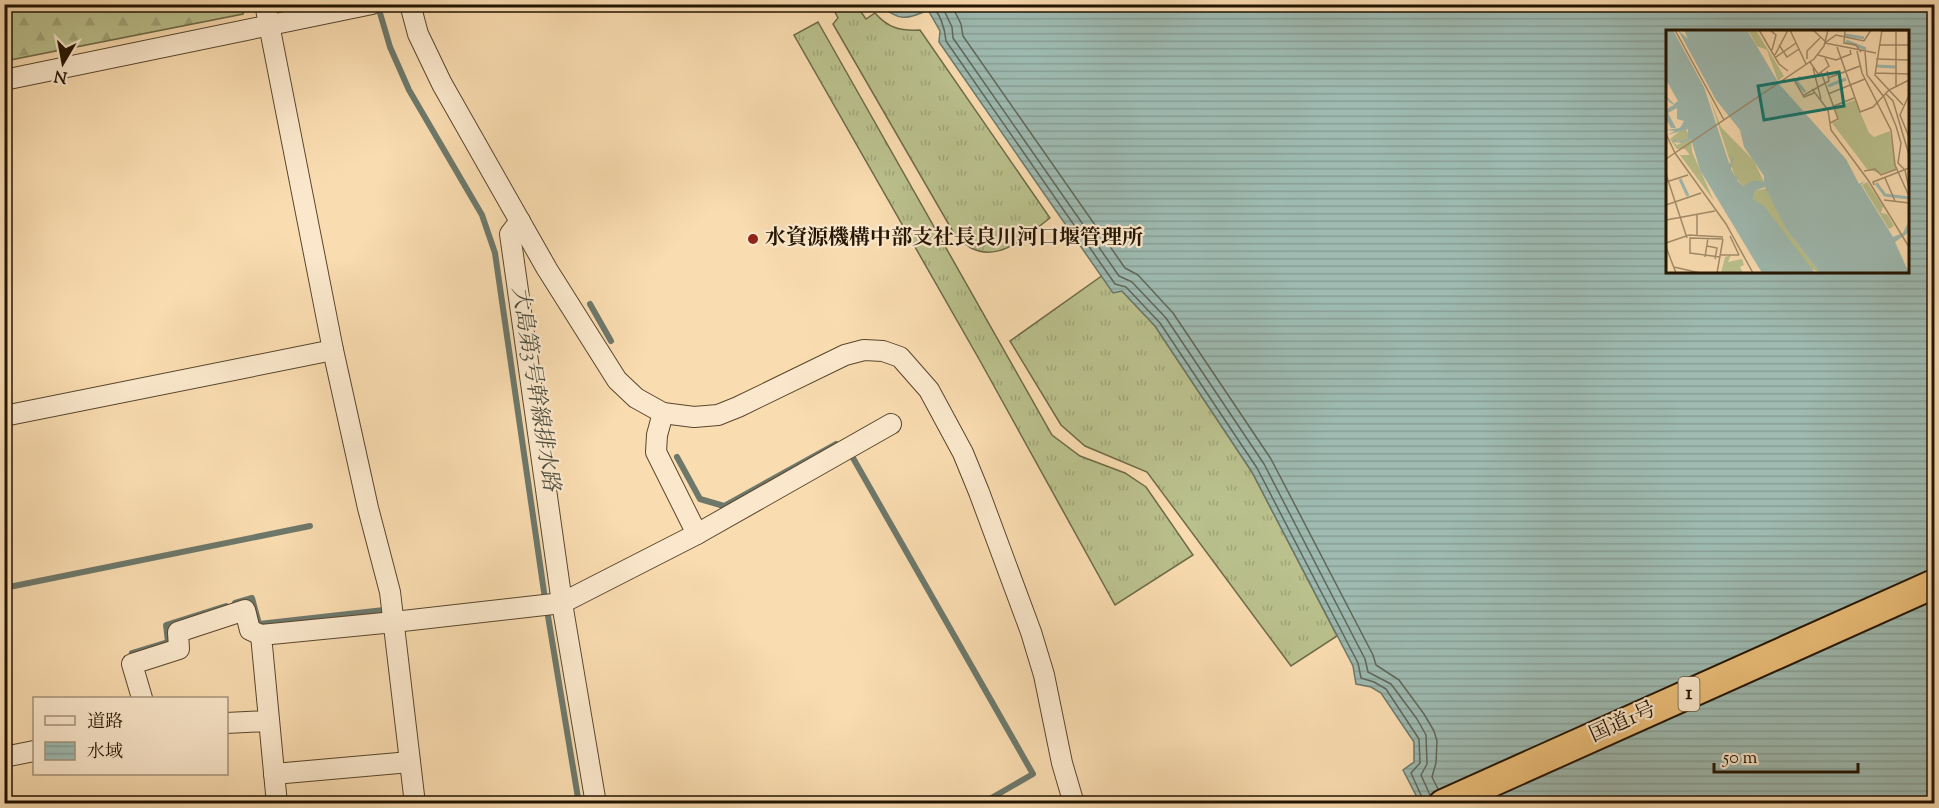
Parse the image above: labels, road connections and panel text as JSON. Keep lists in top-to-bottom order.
{
  "streets": {
    "highway": ["1", "国道1号"]
  },
  "water": ["大島第3号幹線排水路"],
  "places": ["水資源機構中部支社長良川河口堰管理所"],
  "legend": ["道路", "水域"],
  "scale_bar": "50 m",
  "north": "bottom"
}
